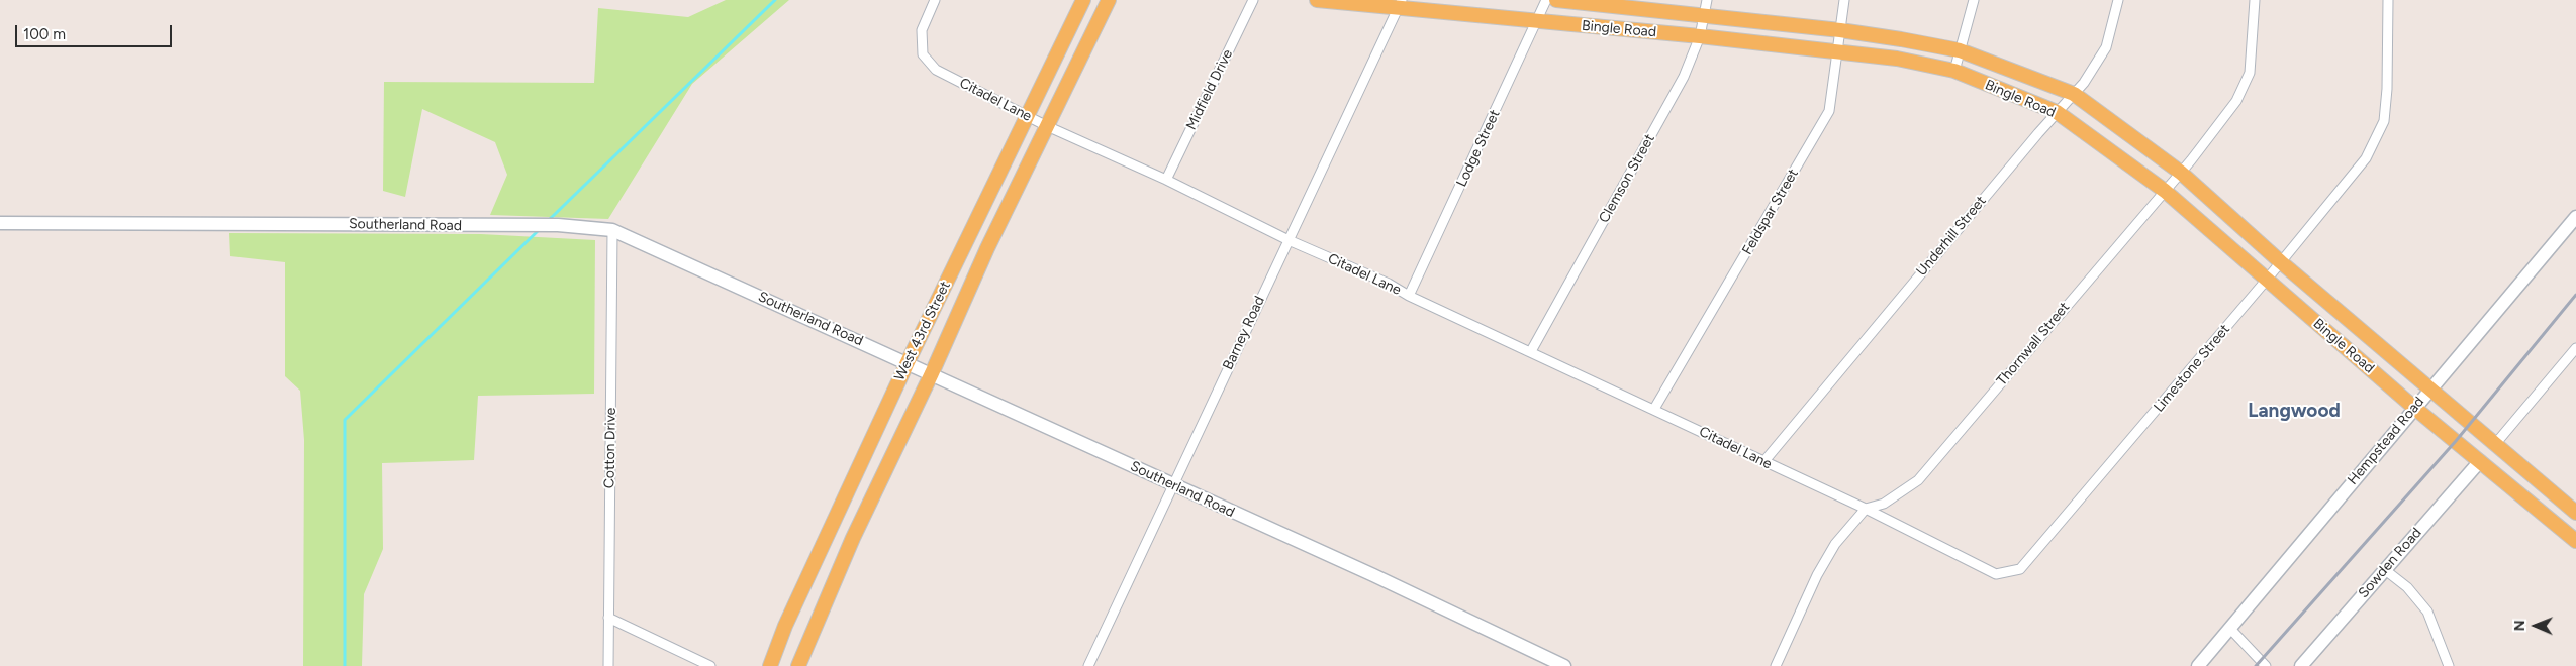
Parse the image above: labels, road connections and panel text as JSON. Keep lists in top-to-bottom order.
{
  "streets": {
    "main road": ["Bingle Road", "West 43rd Street"],
    "street": [
      "Midfield Drive",
      "Citadel Lane",
      "Lodge Street",
      "Clemson Street",
      "Feldspar Street",
      "Southerland Road",
      "Underhill Street",
      "Barney Road",
      "Thornwall Street",
      "Limestone Street",
      "Hempstead Road",
      "Cotton Drive",
      "Sowden Road"
    ]
  },
  "crossings": [
    ["Bingle Road", "Lodge Street"],
    ["Bingle Road", "Clemson Street"],
    ["Bingle Road", "Feldspar Street"],
    ["Bingle Road", "Underhill Street"],
    ["Bingle Road", "Barney Road"],
    ["Bingle Road", "Thornwall Street"],
    ["Bingle Road", "Limestone Street"],
    ["Bingle Road", "Hempstead Road"],
    ["Bingle Road", "Sowden Road"],
    ["Midfield Drive", "Citadel Lane"],
    ["Citadel Lane", "Lodge Street"],
    ["Citadel Lane", "Clemson Street"],
    ["Citadel Lane", "Feldspar Street"],
    ["Citadel Lane", "Underhill Street"],
    ["Citadel Lane", "West 43rd Street"],
    ["Citadel Lane", "Barney Road"],
    ["Citadel Lane", "Thornwall Street"],
    ["Citadel Lane", "Limestone Street"],
    ["Southerland Road", "West 43rd Street"],
    ["Southerland Road", "Barney Road"],
    ["Southerland Road", "Cotton Drive"],
    ["Thornwall Street", "Limestone Street"]
  ],
  "districts": ["Langwood"],
  "scale_bar": "100 m",
  "north": "left"
}
